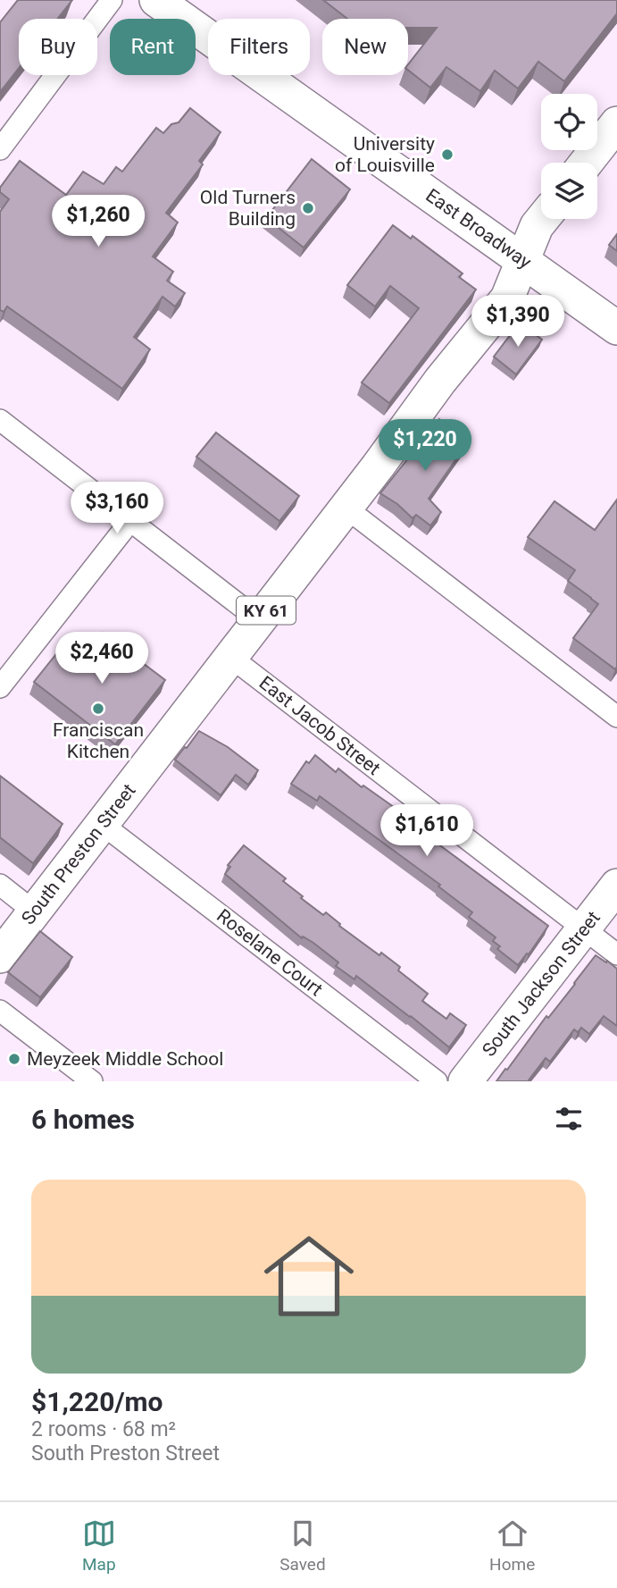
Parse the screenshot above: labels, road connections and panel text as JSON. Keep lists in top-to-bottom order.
{
  "streets": {
    "main road": [
      "East Broadway",
      "KY 61",
      "South Preston Street",
      "South Jackson Street"
    ],
    "street": ["East Jacob Street", "Roselane Court"]
  },
  "crossings": [
    ["East Broadway", "South Preston Street"],
    ["East Jacob Street", "South Preston Street"],
    ["East Jacob Street", "South Jackson Street"],
    ["South Preston Street", "Roselane Court"]
  ],
  "places": [
    "University of Louisville",
    "Old Turners Building",
    "Franciscan Kitchen",
    "Meyzeek Middle School"
  ],
  "page": {
    "chip": [
      "Buy",
      "Rent",
      "Filters",
      "New"
    ],
    "price": [
      "$1,260",
      "$1,390",
      "$1,220",
      "$3,160",
      "$2,460",
      "$1,610"
    ],
    "heading": "6 homes",
    "list": [
      {
        "name": "$1,220/mo",
        "note": "2 rooms · 68 m² · South Preston Street"
      }
    ],
    "tabs": ["Map", "Saved", "Home"]
  }
}
